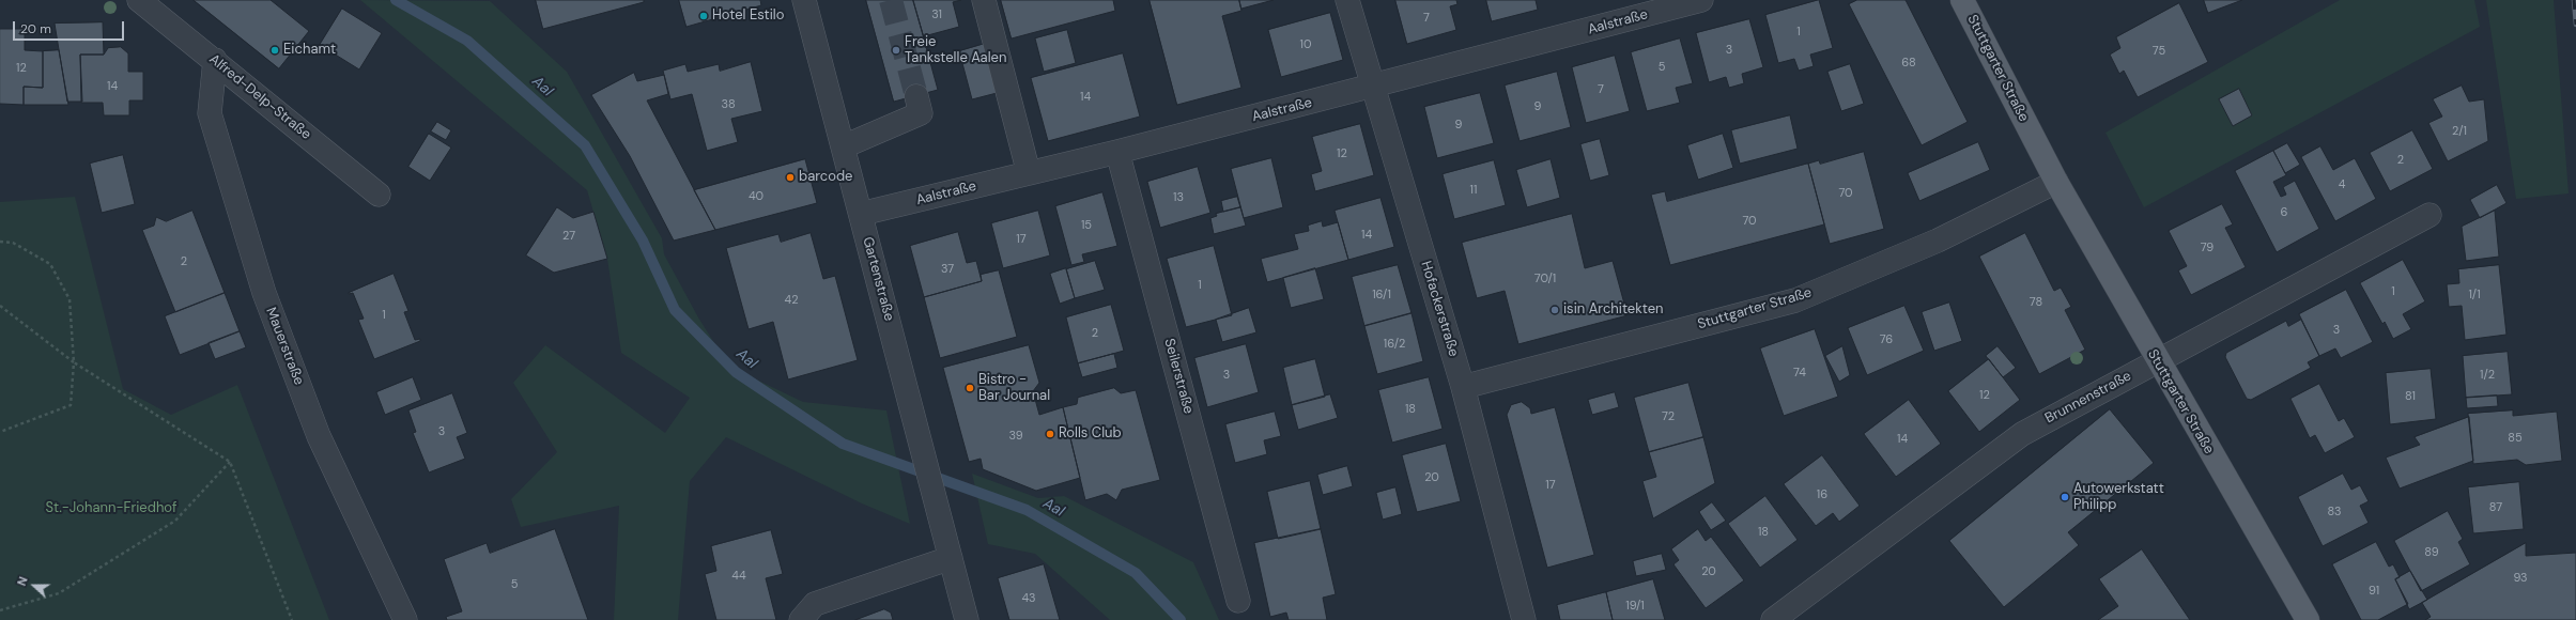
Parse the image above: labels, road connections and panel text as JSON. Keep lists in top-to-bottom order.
{
  "streets": {
    "main road": ["Stuttgarter Straße"],
    "street": [
      "Aalstraße",
      "Alfred-Delp-Straße",
      "Gartenstraße",
      "Hofackerstraße",
      "Mauerstraße",
      "Seilerstraße",
      "Brunnenstraße"
    ]
  },
  "crossings": [
    ["Aalstraße", "Gartenstraße"],
    ["Aalstraße", "Hofackerstraße"],
    ["Aalstraße", "Seilerstraße"],
    ["Stuttgarter Straße", "Hofackerstraße"],
    ["Stuttgarter Straße", "Brunnenstraße"],
    ["Alfred-Delp-Straße", "Mauerstraße"]
  ],
  "water": ["Aal"],
  "parks": ["St.-Johann-Friedhof"],
  "places": [
    "Hotel Estilo",
    "Eichamt",
    "Freie Tankstelle Aalen",
    "barcode",
    "isin Architekten",
    "Bistro - Bar Journal",
    "Rolls Club",
    "Autowerkstatt Philipp"
  ],
  "house_numbers": [
    "31",
    "7",
    "1",
    "10",
    "3",
    "75",
    "68",
    "5",
    "12",
    "14",
    "7",
    "14",
    "38",
    "9",
    "9",
    "2/1",
    "12",
    "2",
    "4",
    "11",
    "70",
    "40",
    "13",
    "6",
    "70",
    "15",
    "14",
    "27",
    "17",
    "79",
    "2",
    "37",
    "70/1",
    "1",
    "1",
    "16/1",
    "1/1",
    "42",
    "78",
    "1",
    "3",
    "2",
    "76",
    "16/2",
    "74",
    "3",
    "1/2",
    "12",
    "81",
    "18",
    "72",
    "3",
    "39",
    "85",
    "14",
    "20",
    "17",
    "16",
    "87",
    "83",
    "18",
    "89",
    "20",
    "44",
    "93",
    "5",
    "91",
    "43",
    "19/1"
  ],
  "scale_bar": "20 m",
  "north": "left"
}
